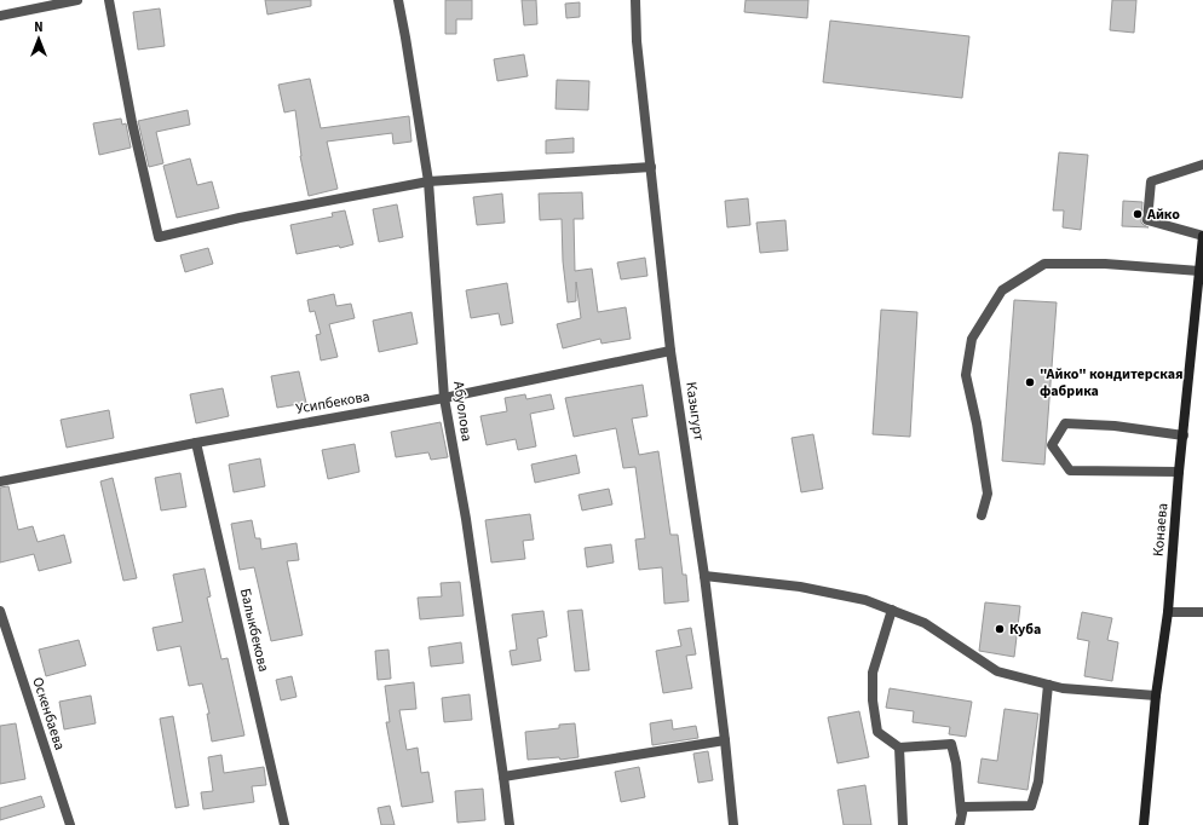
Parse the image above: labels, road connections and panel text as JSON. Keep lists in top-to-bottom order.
{
  "streets": {
    "main road": ["Конаева"],
    "street": [
      "Усипбекова",
      "Абуолова",
      "Казыгурт",
      "Балыкбекова",
      "Оскенбаева"
    ]
  },
  "crossings": [
    ["Усипбекова", "Абуолова"],
    ["Усипбекова", "Казыгурт"],
    ["Усипбекова", "Балыкбекова"]
  ],
  "places": ["Айко", "\"Айко\" кондитерская фабрика", "Куба"],
  "north": "top"
}
